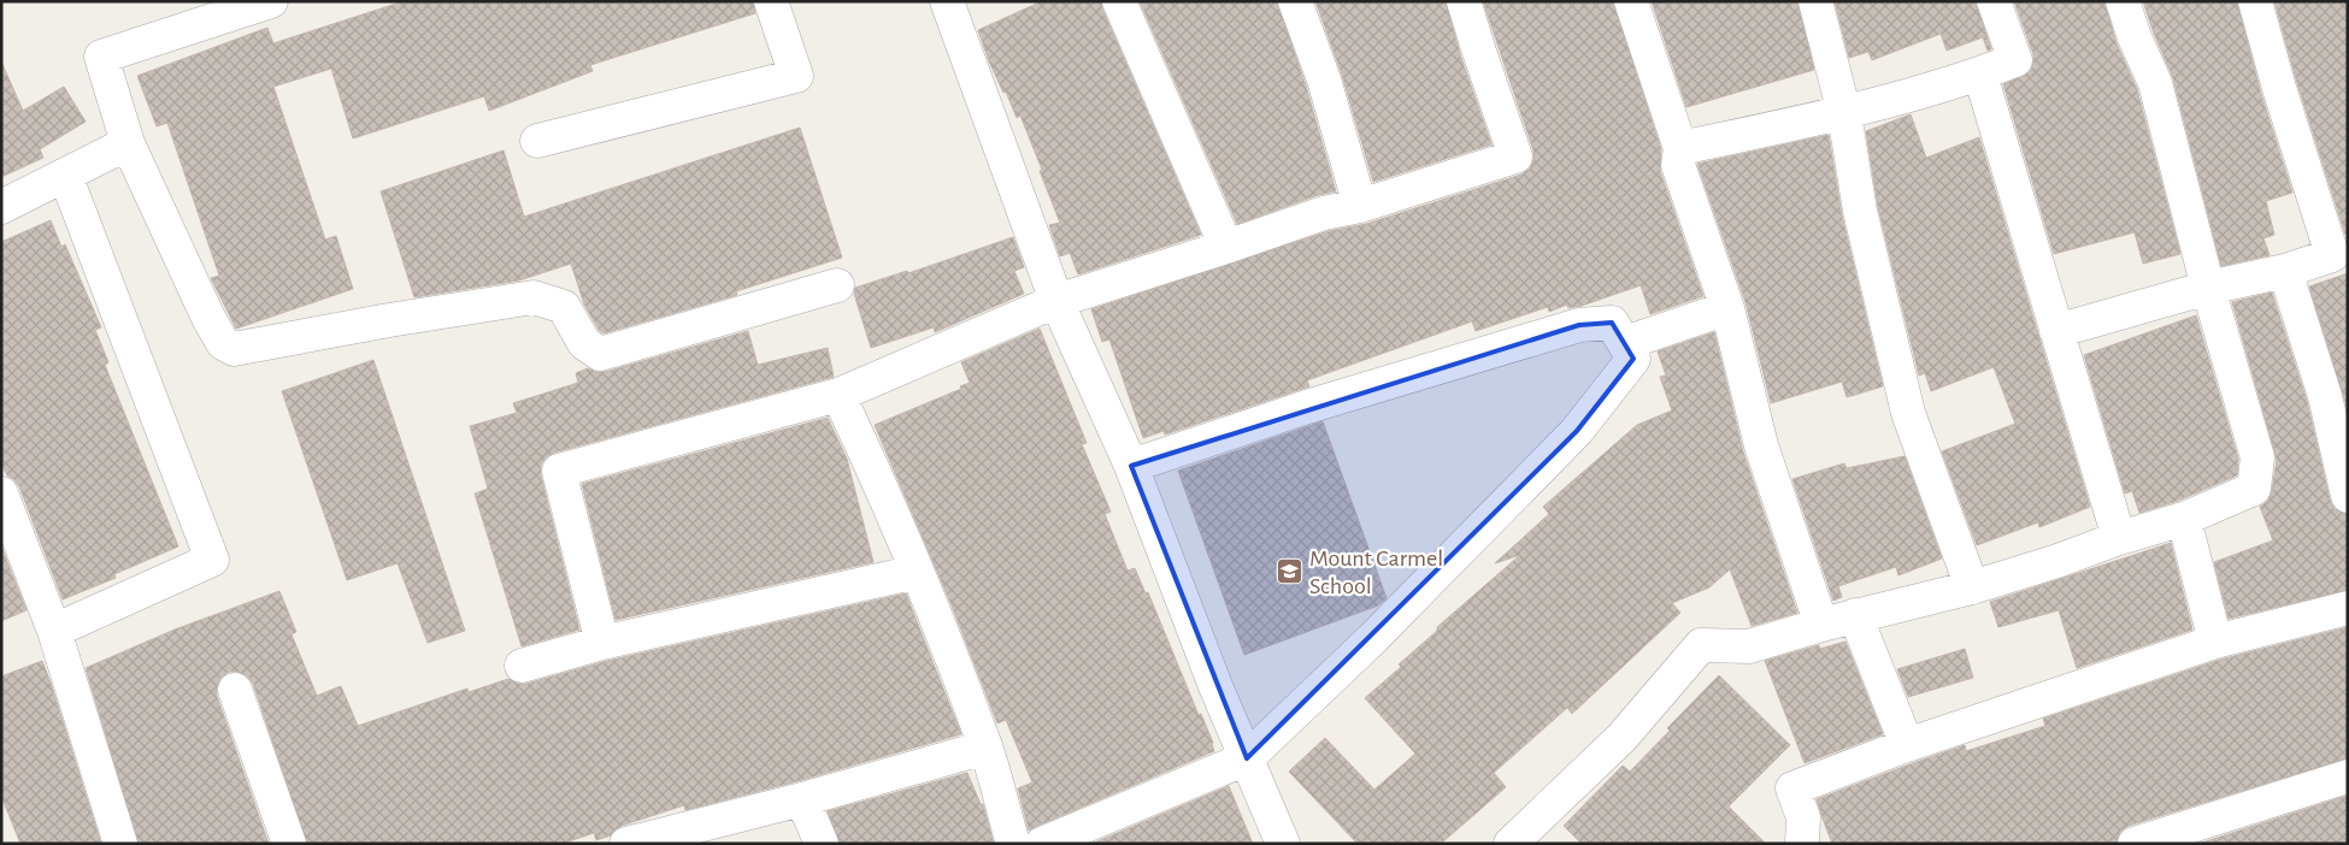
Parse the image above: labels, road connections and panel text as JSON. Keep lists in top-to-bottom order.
{
  "places": {
    "school or university": ["Mount Carmel School"]
  }
}
